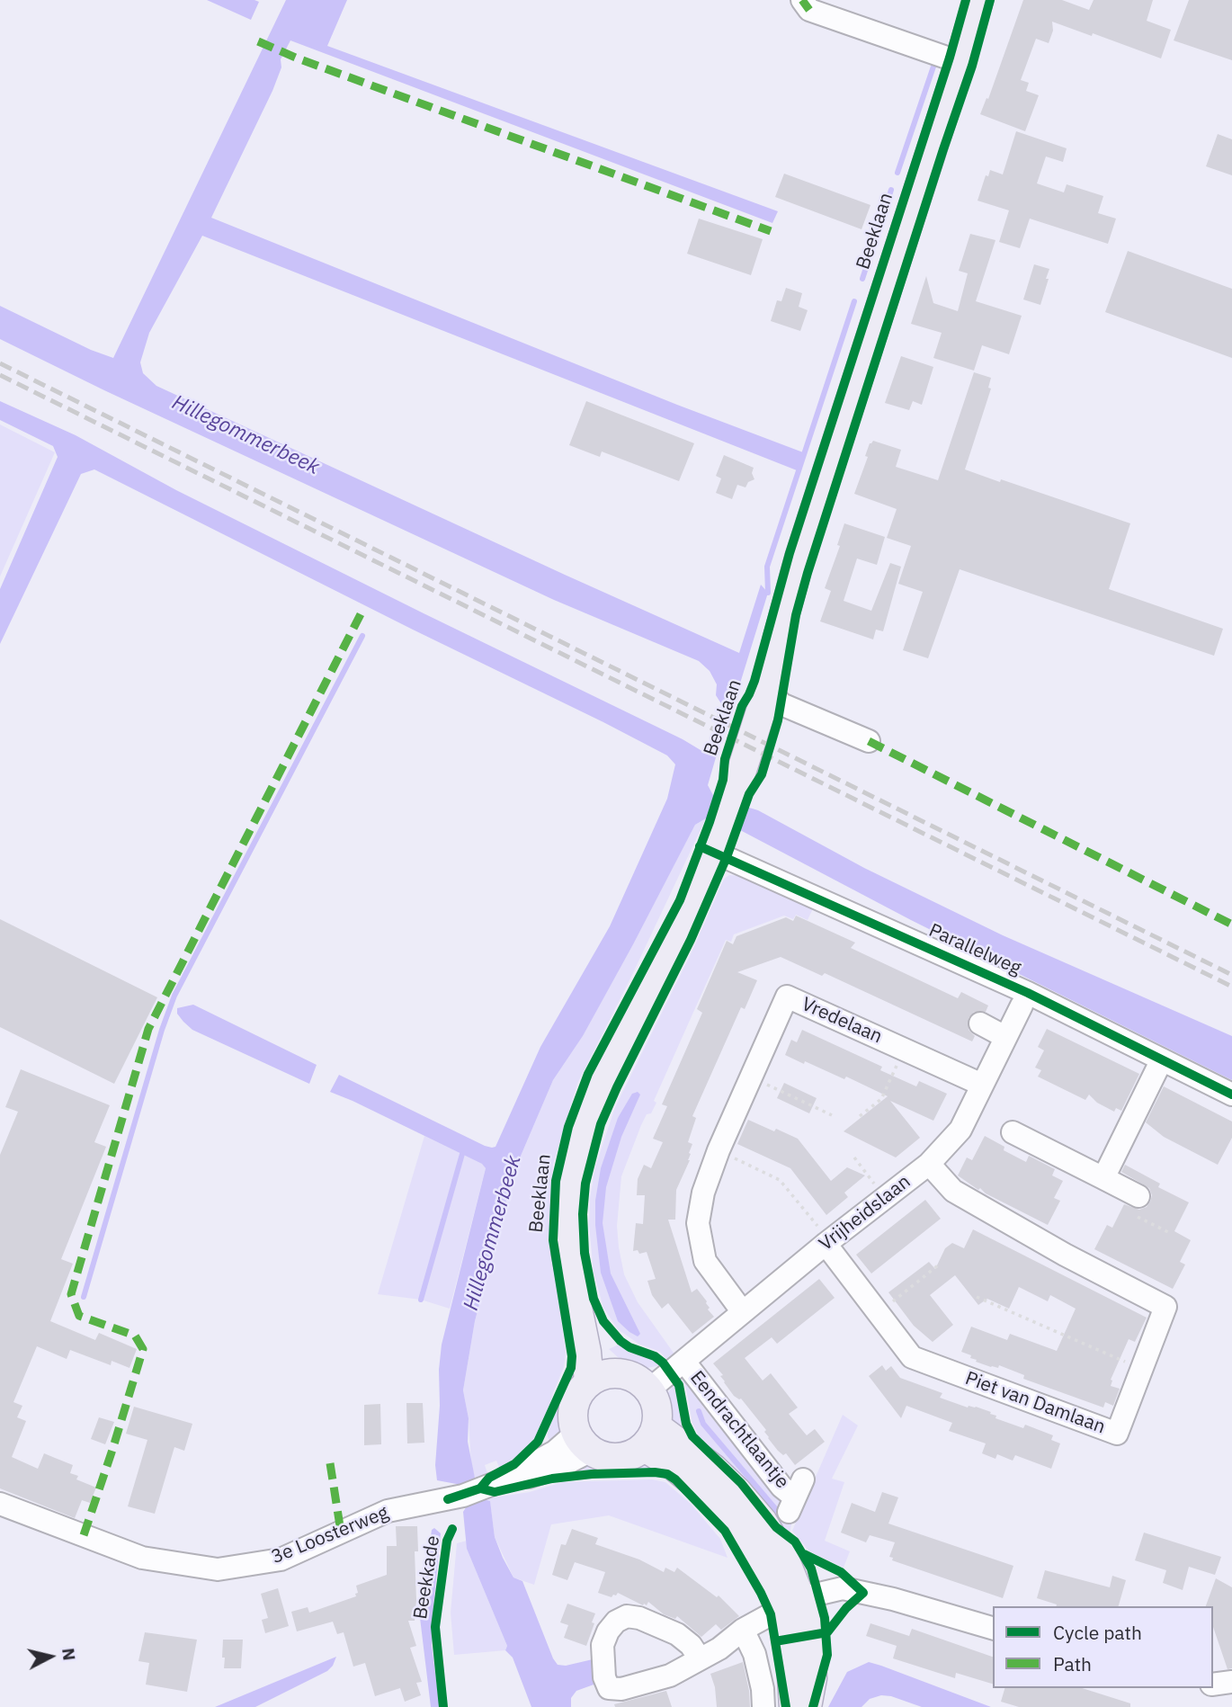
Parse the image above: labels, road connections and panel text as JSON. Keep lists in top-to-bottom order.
{
  "streets": {
    "main road": ["Beeklaan"],
    "street": [
      "Parallelweg",
      "Vredelaan",
      "Vrijheidslaan",
      "Piet van Damlaan",
      "Eendrachtlaantje",
      "3e Loosterweg"
    ],
    "cycle path": ["Beekkade"]
  },
  "crossings": [
    ["Beeklaan", "Parallelweg"],
    ["Beeklaan", "Vrijheidslaan"],
    ["Beeklaan", "3e Loosterweg"],
    ["Vredelaan", "Vrijheidslaan"],
    ["Vrijheidslaan", "Piet van Damlaan"],
    ["Vrijheidslaan", "Eendrachtlaantje"],
    ["Vrijheidslaan", "3e Loosterweg"]
  ],
  "water": ["Hillegommerbeek"],
  "legend": ["Cycle path", "Path"],
  "north": "right"
}
